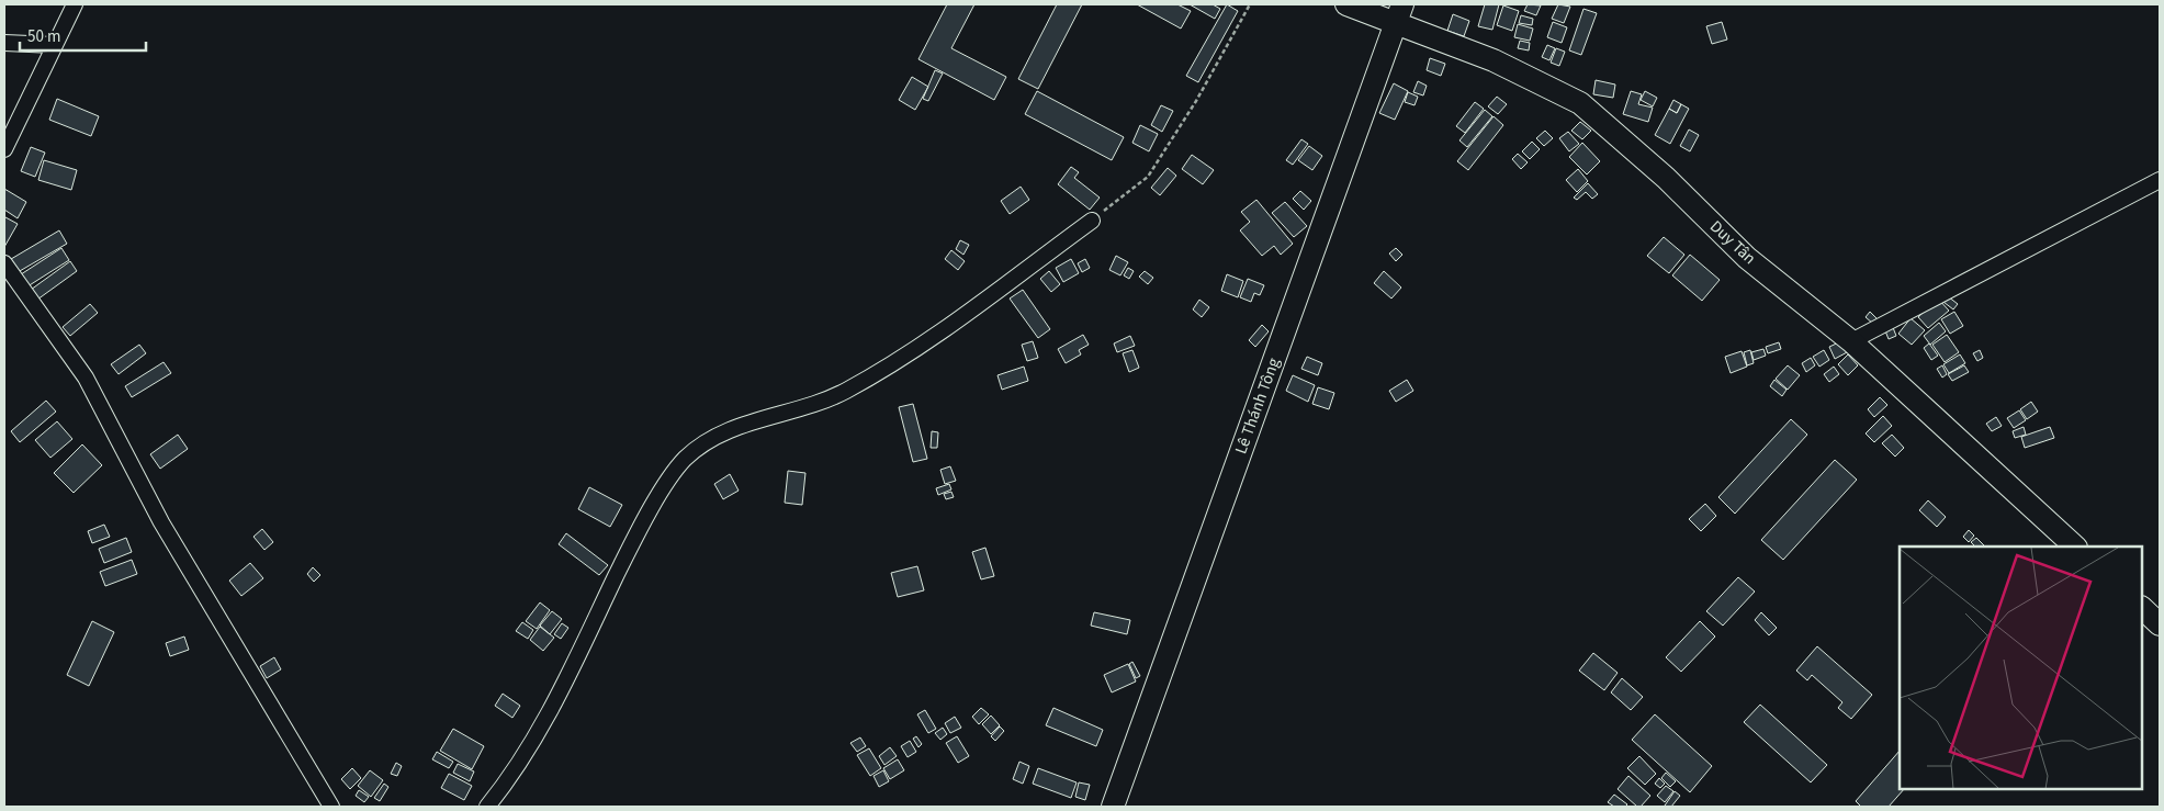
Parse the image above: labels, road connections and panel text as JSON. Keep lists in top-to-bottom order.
{
  "streets": {
    "street": ["Duy Tân", "Lê Thánh Tông"]
  },
  "crossings": [
    ["Duy Tân", "Lê Thánh Tông"]
  ],
  "scale_bar": "50 m"
}
